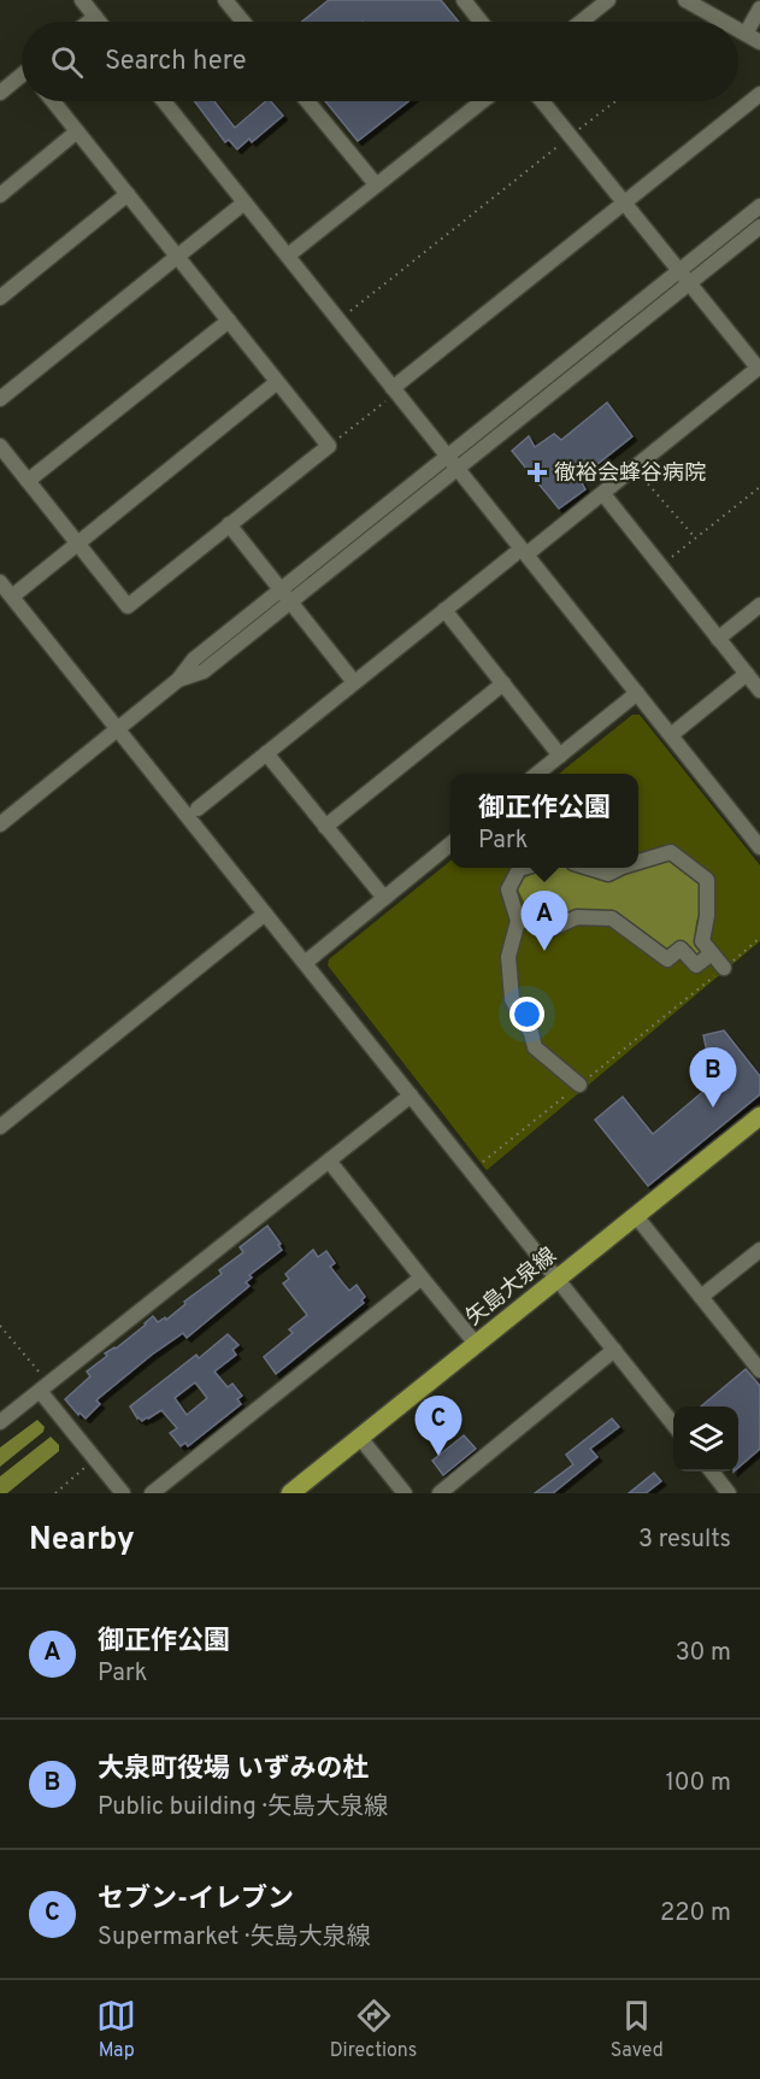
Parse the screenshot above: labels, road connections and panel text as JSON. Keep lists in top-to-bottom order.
{
  "streets": {
    "main road": ["矢島大泉線"]
  },
  "places": {
    "health": ["徹裕会蜂谷病院"]
  },
  "page": {
    "search": "Search here",
    "popup": ["御正作公園", "Park"],
    "pins": ["A", "B", "C"],
    "heading": ["Nearby", "3 results"],
    "list": [
      {
        "mark": "A",
        "name": "御正作公園",
        "note": "Park",
        "value": "30 m"
      },
      {
        "mark": "B",
        "name": "大泉町役場 いずみの杜",
        "note": "Public building · 矢島大泉線",
        "value": "100 m"
      },
      {
        "mark": "C",
        "name": "セブン-イレブン",
        "note": "Supermarket · 矢島大泉線",
        "value": "220 m"
      }
    ],
    "nav": ["Map", "Directions", "Saved"]
  }
}
